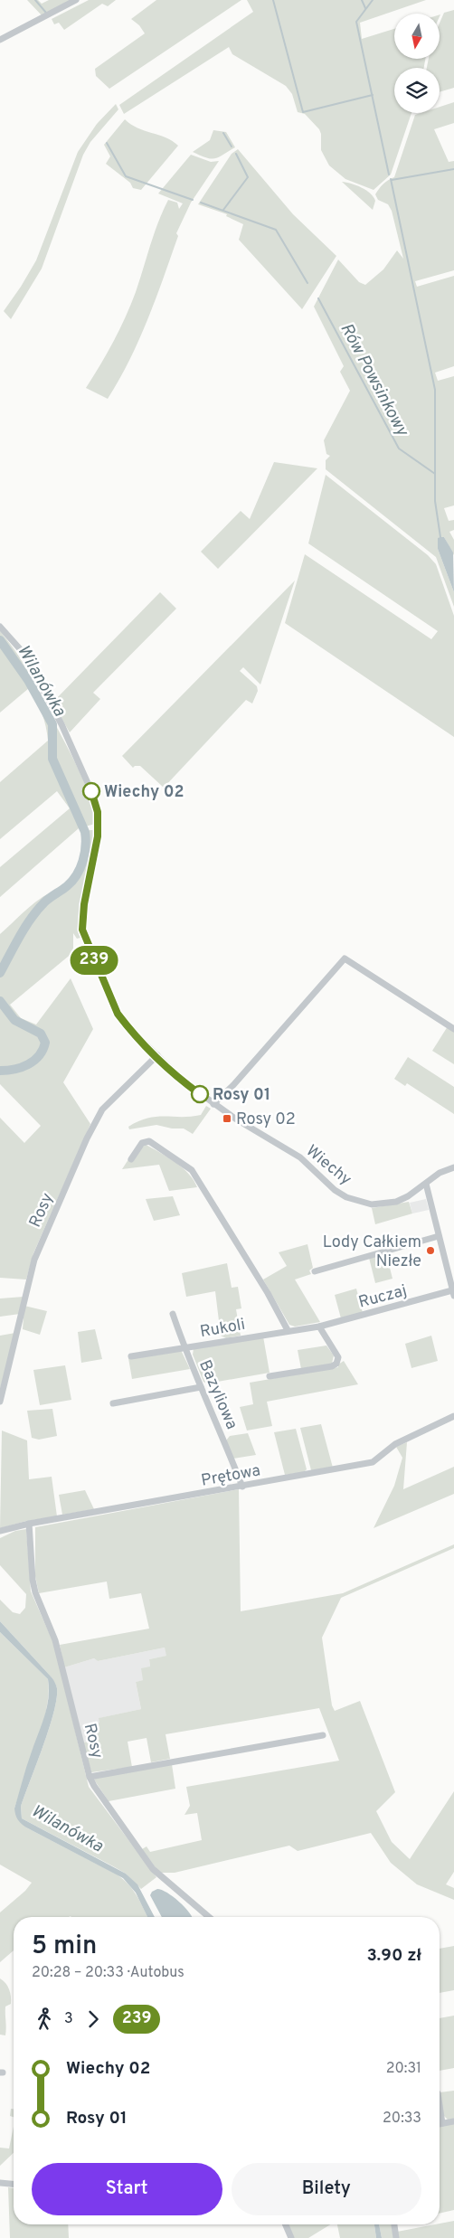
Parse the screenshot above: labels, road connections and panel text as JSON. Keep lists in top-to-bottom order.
{
  "streets": {
    "street": [
      "Wiechy",
      "Rosy",
      "Ruczaj",
      "Rukoli",
      "Bazyliowa",
      "Prętowa"
    ]
  },
  "crossings": [
    ["Wiechy", "Rosy"],
    ["Wiechy", "Ruczaj"],
    ["Rosy", "Prętowa"],
    ["Ruczaj", "Rukoli"],
    ["Rukoli", "Bazyliowa"],
    ["Bazyliowa", "Prętowa"]
  ],
  "water": ["Rów Powsinkowy", "Wilanówka"],
  "places": {
    "other": ["Wiechy 02", "Rosy 01", "Lody Całkiem Niezłe"],
    "transit": ["Rosy 02"]
  },
  "lines": ["bus line 239"],
  "north": "bottom",
  "page": {
    "on_map": "239",
    "heading": ["5 min", "20:28 – 20:33 · Autobus", "3.90 zł"],
    "legs": ["3", "239"],
    "list": [
      {
        "name": "Wiechy 02",
        "value": "20:31"
      },
      {
        "name": "Rosy 01",
        "value": "20:33"
      }
    ],
    "buttons": ["Start", "Bilety"]
  }
}
